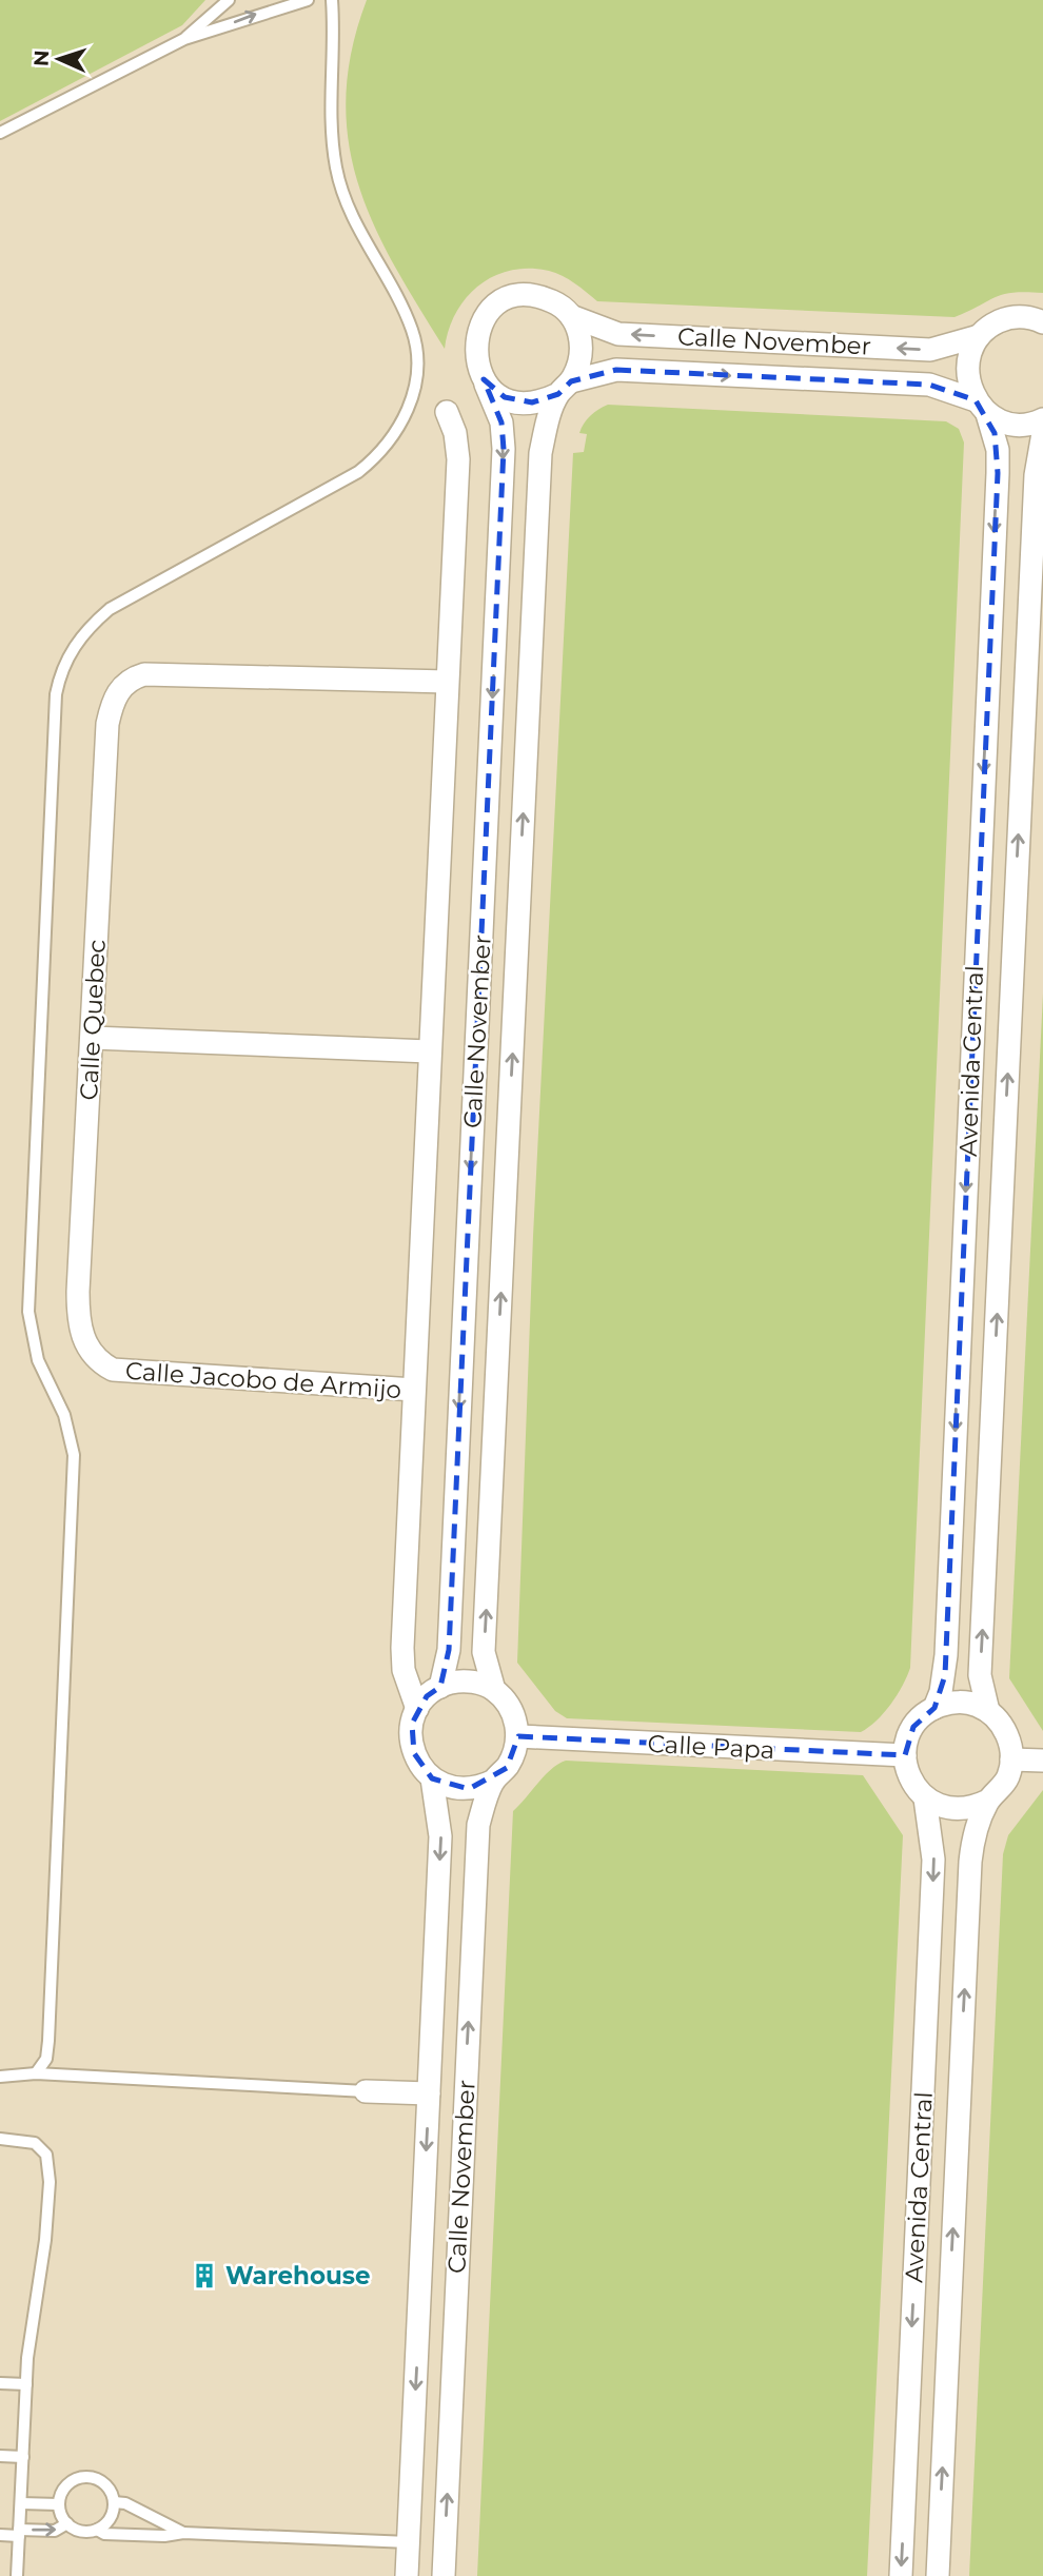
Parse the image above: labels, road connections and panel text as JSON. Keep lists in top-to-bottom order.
{
  "streets": {
    "street": [
      "Calle November",
      "Calle Quebec",
      "Avenida Central",
      "Calle Jacobo de Armijo",
      "Calle Papa"
    ]
  },
  "crossings": [
    ["Calle November", "Calle Quebec"],
    ["Calle November", "Avenida Central"],
    ["Calle November", "Calle Jacobo de Armijo"],
    ["Calle November", "Calle Papa"],
    ["Calle Quebec", "Calle Jacobo de Armijo"],
    ["Avenida Central", "Calle Papa"]
  ],
  "places": {
    "building": ["Warehouse"]
  },
  "north": "left"
}
